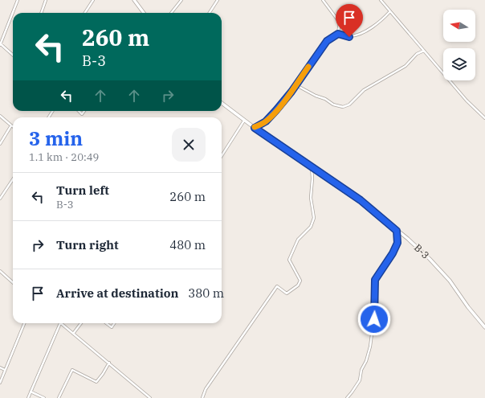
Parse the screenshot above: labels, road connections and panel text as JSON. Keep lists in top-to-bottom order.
{
  "streets": {
    "main road": ["B-3"]
  },
  "north": "left",
  "page": {
    "turn": ["260 m", "B-3"],
    "heading": ["3 min", "1.1 km · 20:49"],
    "list": [
      {
        "name": "Turn left",
        "note": "B-3",
        "value": "260 m"
      },
      {
        "name": "Turn right",
        "value": "480 m"
      },
      {
        "name": "Arrive at destination",
        "value": "380 m"
      }
    ]
  }
}
